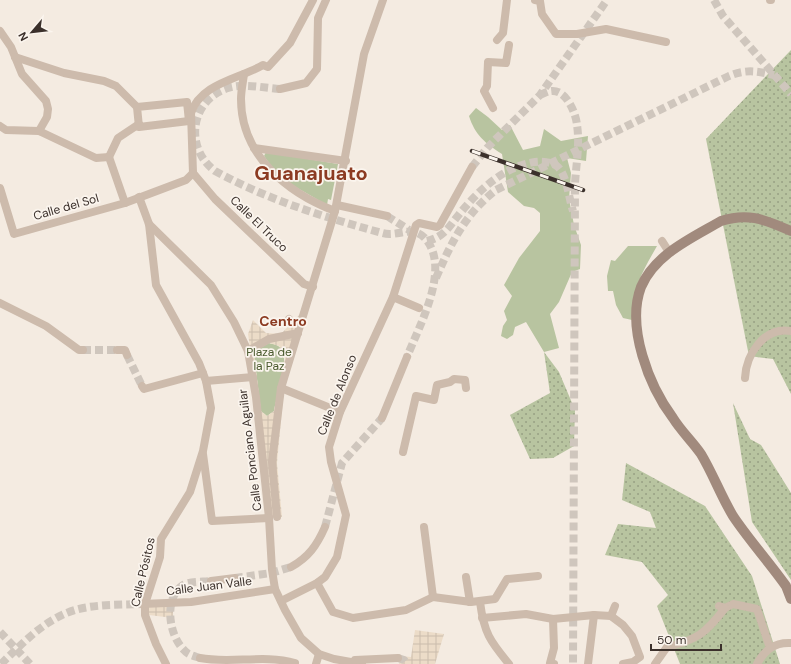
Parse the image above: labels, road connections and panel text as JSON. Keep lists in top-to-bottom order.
{
  "streets": {
    "street": [
      "Calle del Sol",
      "Calle El Truco",
      "Calle de Alonso",
      "Calle Ponciano Aguilar",
      "Calle Pósitos",
      "Calle Juan Valle"
    ]
  },
  "crossings": [
    ["Calle del Sol", "Calle El Truco"],
    ["Calle Ponciano Aguilar", "Calle Pósitos"],
    ["Calle Pósitos", "Calle Juan Valle"]
  ],
  "districts": ["Guanajuato", "Centro"],
  "parks": ["Plaza de la Paz"],
  "scale_bar": "50 m",
  "north": "bottom left"
}
